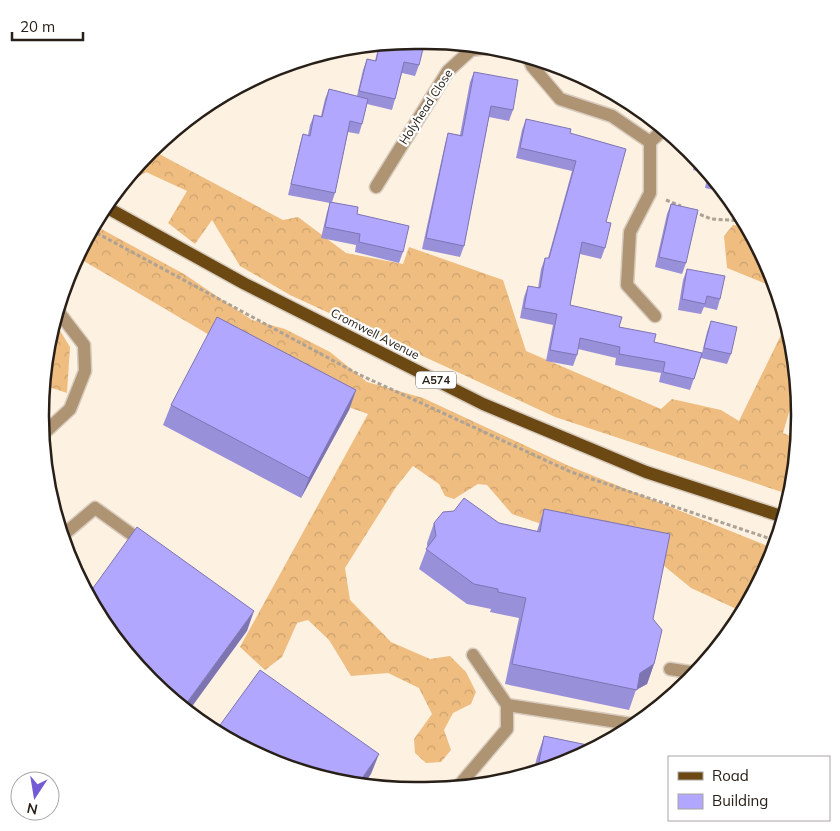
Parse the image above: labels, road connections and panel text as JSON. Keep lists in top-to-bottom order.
{
  "streets": {
    "main road": ["Cromwell Avenue", "A574"],
    "street": ["Holyhead Close"]
  },
  "legend": ["Road", "Building"],
  "scale_bar": "20 m",
  "north": "bottom"
}
